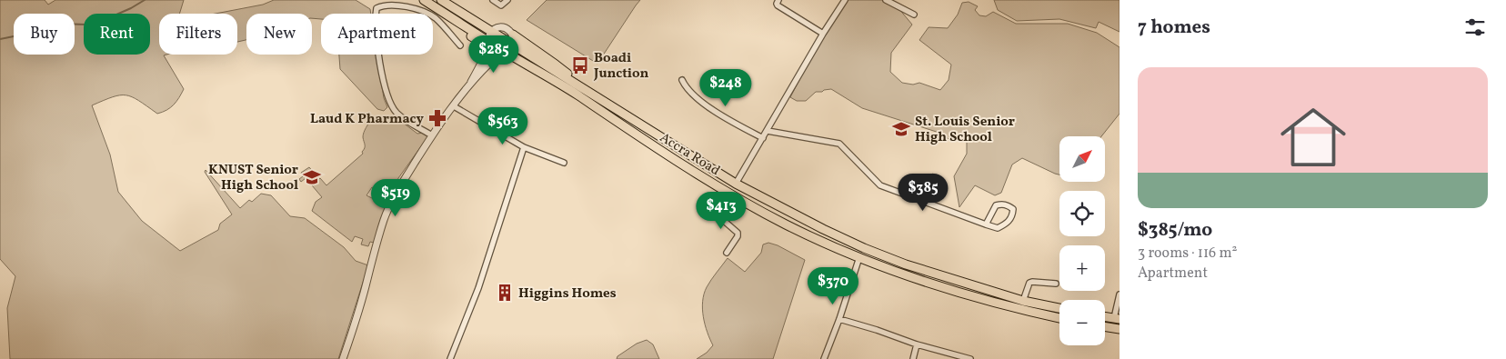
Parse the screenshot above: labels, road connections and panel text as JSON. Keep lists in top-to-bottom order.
{
  "streets": {
    "highway": ["Accra Road"]
  },
  "places": {
    "bus stop": ["Boadi Junction"],
    "pharmacy": ["Laud K Pharmacy"],
    "school or university": ["St. Louis Senior High School", "KNUST Senior High School"],
    "building": ["Higgins Homes"]
  },
  "north": "top right",
  "page": {
    "heading": "7 homes",
    "chip": [
      "Buy",
      "Rent",
      "Filters",
      "New",
      "Apartment"
    ],
    "price": [
      "$285",
      "$248",
      "$563",
      "$385",
      "$519",
      "$413",
      "$370"
    ],
    "list": [
      {
        "name": "$385/mo",
        "note": "3 rooms · 116 m² · Apartment"
      }
    ],
    "map_buttons": ["+", "−"]
  }
}
